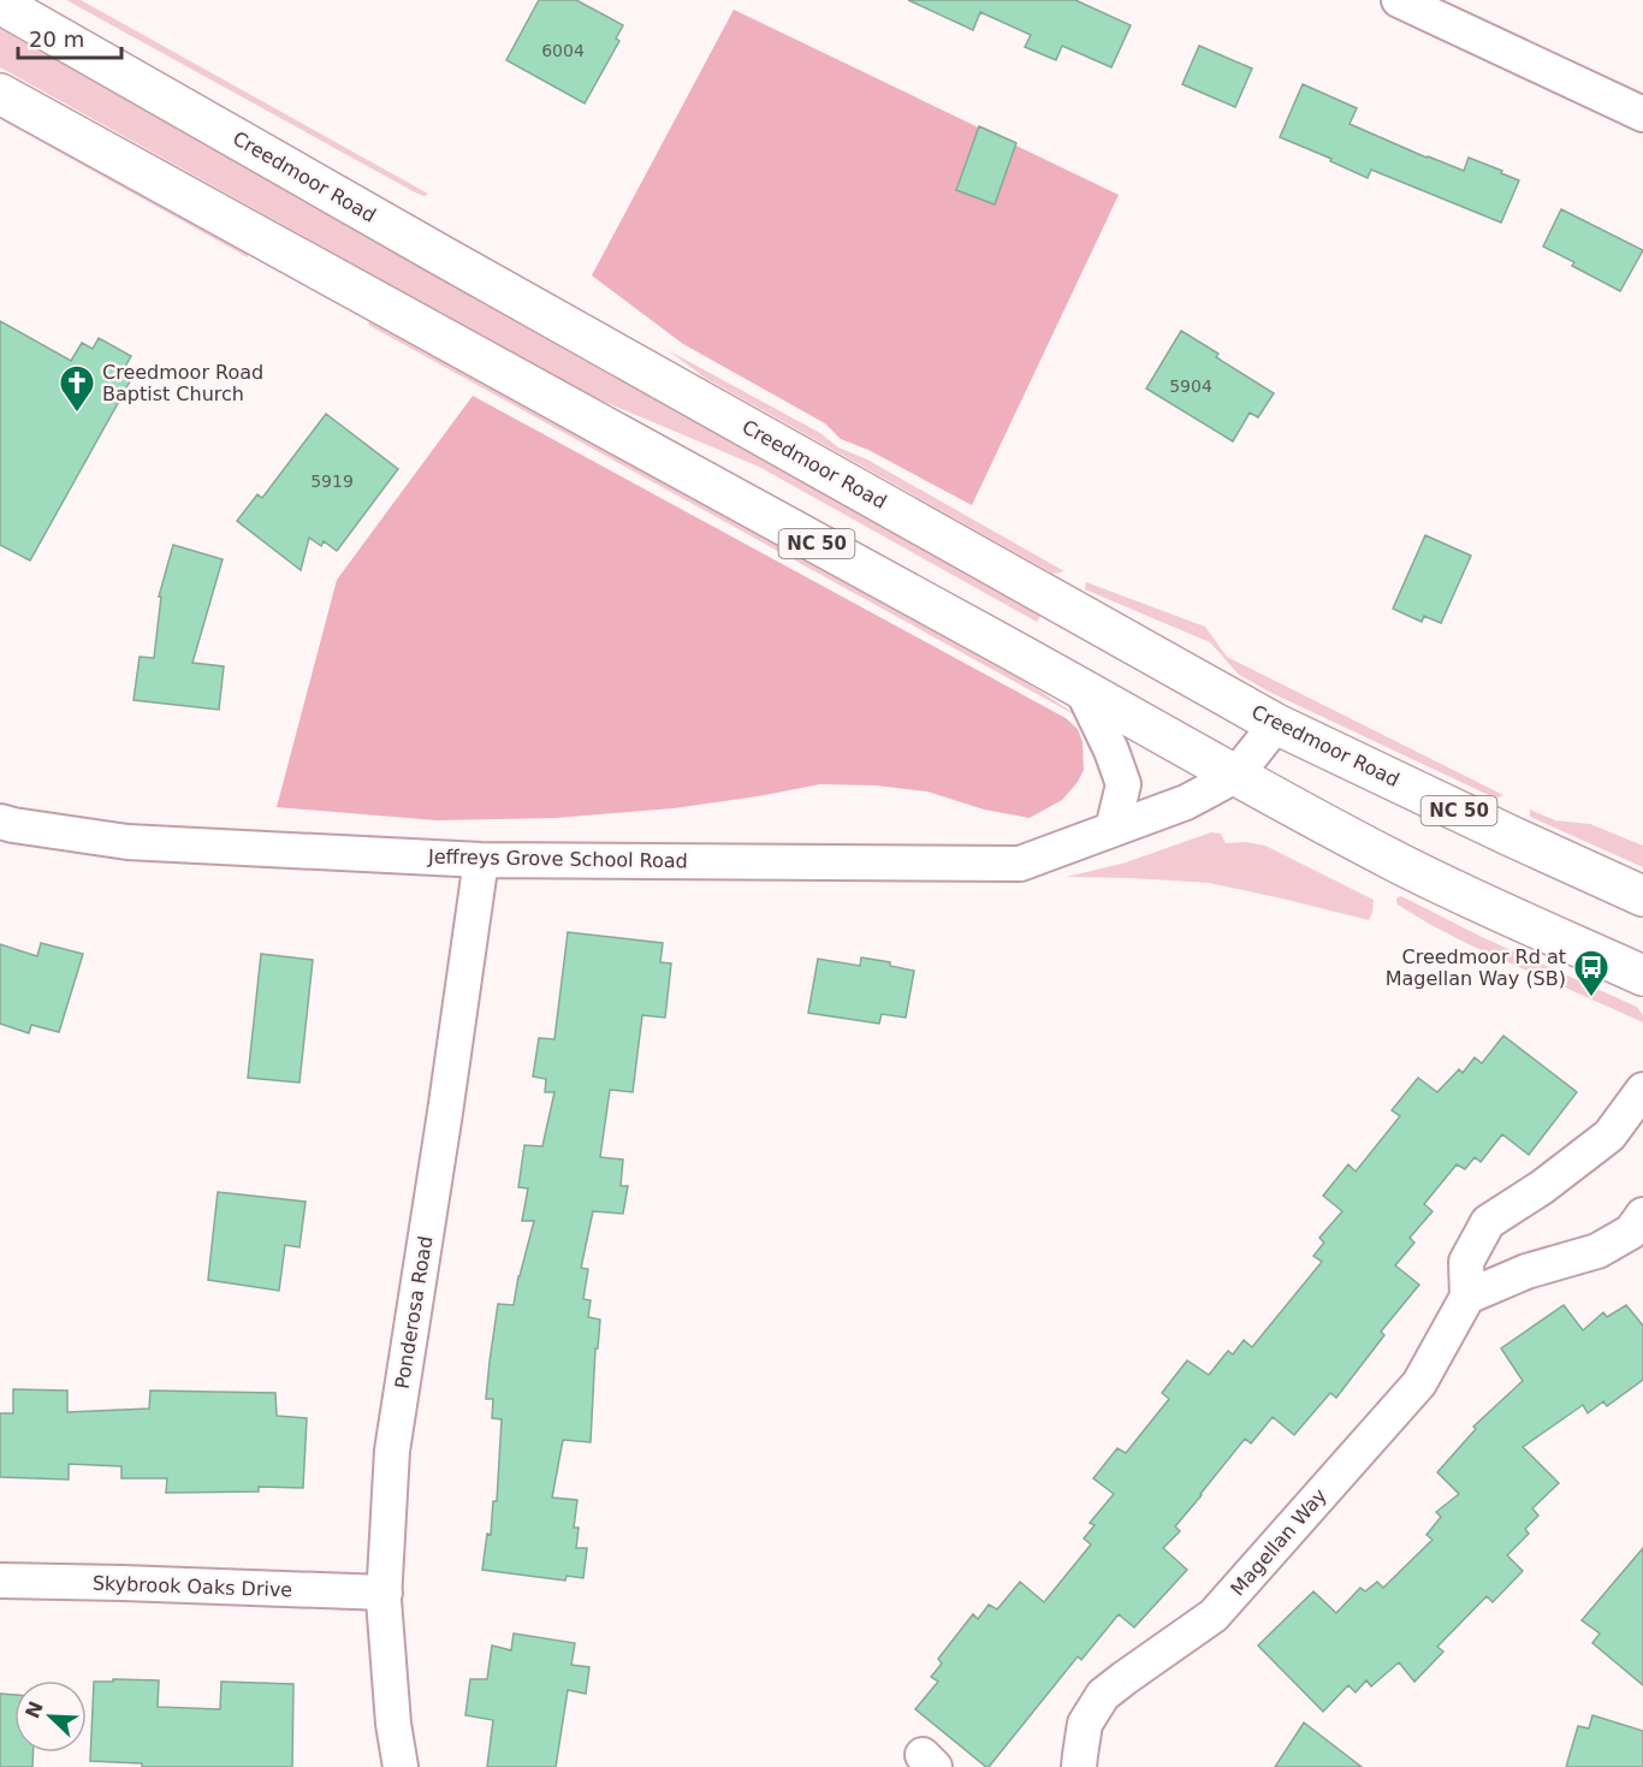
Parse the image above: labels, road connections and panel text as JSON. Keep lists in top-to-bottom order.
{
  "streets": {
    "main road": ["Creedmoor Road", "NC 50"],
    "street": [
      "Jeffreys Grove School Road",
      "Ponderosa Road",
      "Magellan Way",
      "Skybrook Oaks Drive"
    ]
  },
  "crossings": [
    ["Creedmoor Road", "Jeffreys Grove School Road"],
    ["NC 50", "Jeffreys Grove School Road"],
    ["Jeffreys Grove School Road", "Ponderosa Road"],
    ["Ponderosa Road", "Skybrook Oaks Drive"]
  ],
  "places": {
    "church": ["Creedmoor Road Baptist Church"],
    "bus stop": ["Creedmoor Rd at Magellan Way (SB)"]
  },
  "house_numbers": ["6004", "5904", "5919"],
  "scale_bar": "20 m",
  "north": "top left"
}
